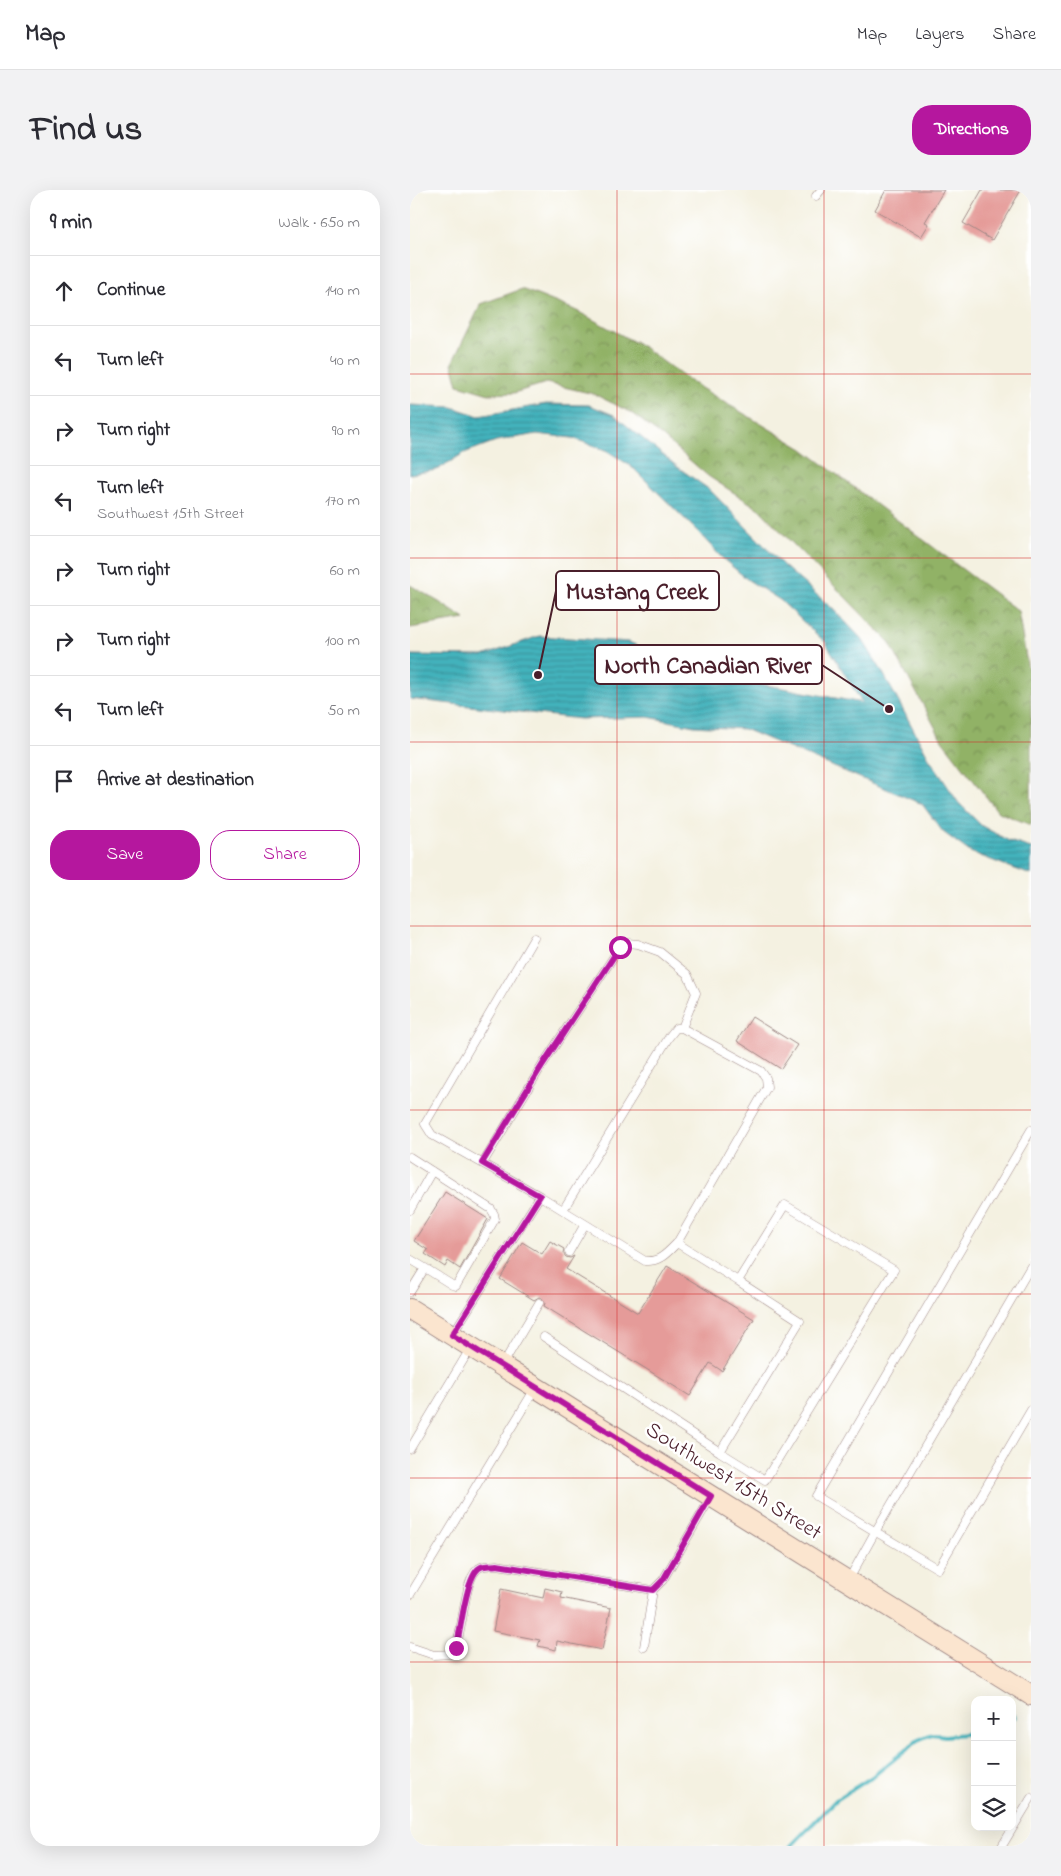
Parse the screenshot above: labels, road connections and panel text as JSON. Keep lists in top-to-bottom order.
{
  "streets": {
    "main road": ["Southwest 15th Street"]
  },
  "places": ["Mustang Creek", "North Canadian River"],
  "page": {
    "header": "Map",
    "nav": ["Map", "Layers", "Share"],
    "title": "Find us",
    "buttons": [
      "Directions",
      ["Save", "Share"]
    ],
    "heading": ["9 min", "Walk · 650 m"],
    "list": [
      ["Continue", "140 m"],
      ["Turn left", "40 m"],
      ["Turn right", "90 m"],
      ["Turn left", "Southwest 15th Street", "170 m"],
      ["Turn right", "60 m"],
      ["Turn right", "100 m"],
      ["Turn left", "50 m"],
      "Arrive at destination"
    ],
    "map_buttons": ["+", "−"]
  }
}
